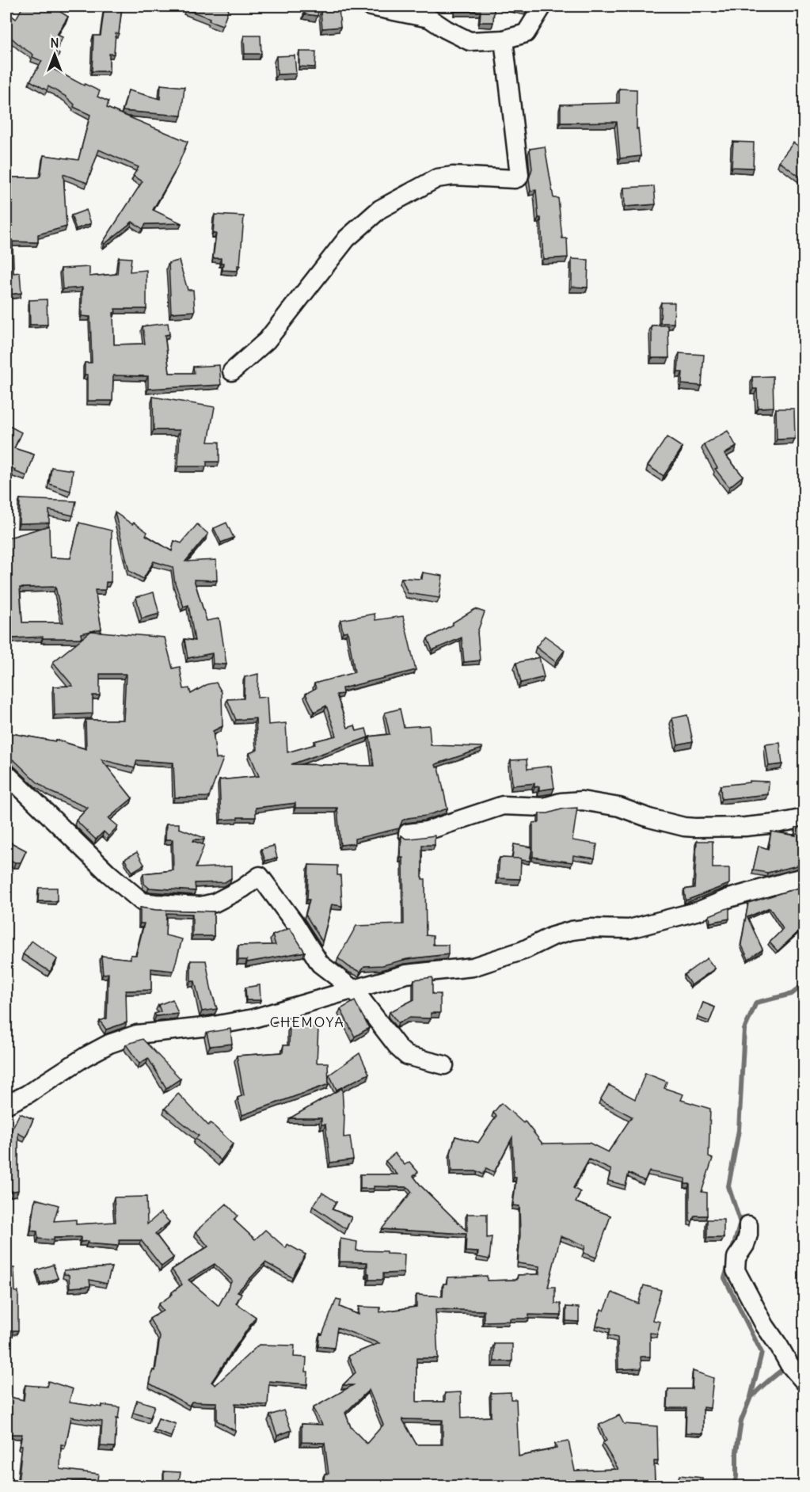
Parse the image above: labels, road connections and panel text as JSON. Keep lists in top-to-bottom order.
{
  "districts": ["CHEMOYA"],
  "north": "top"
}
